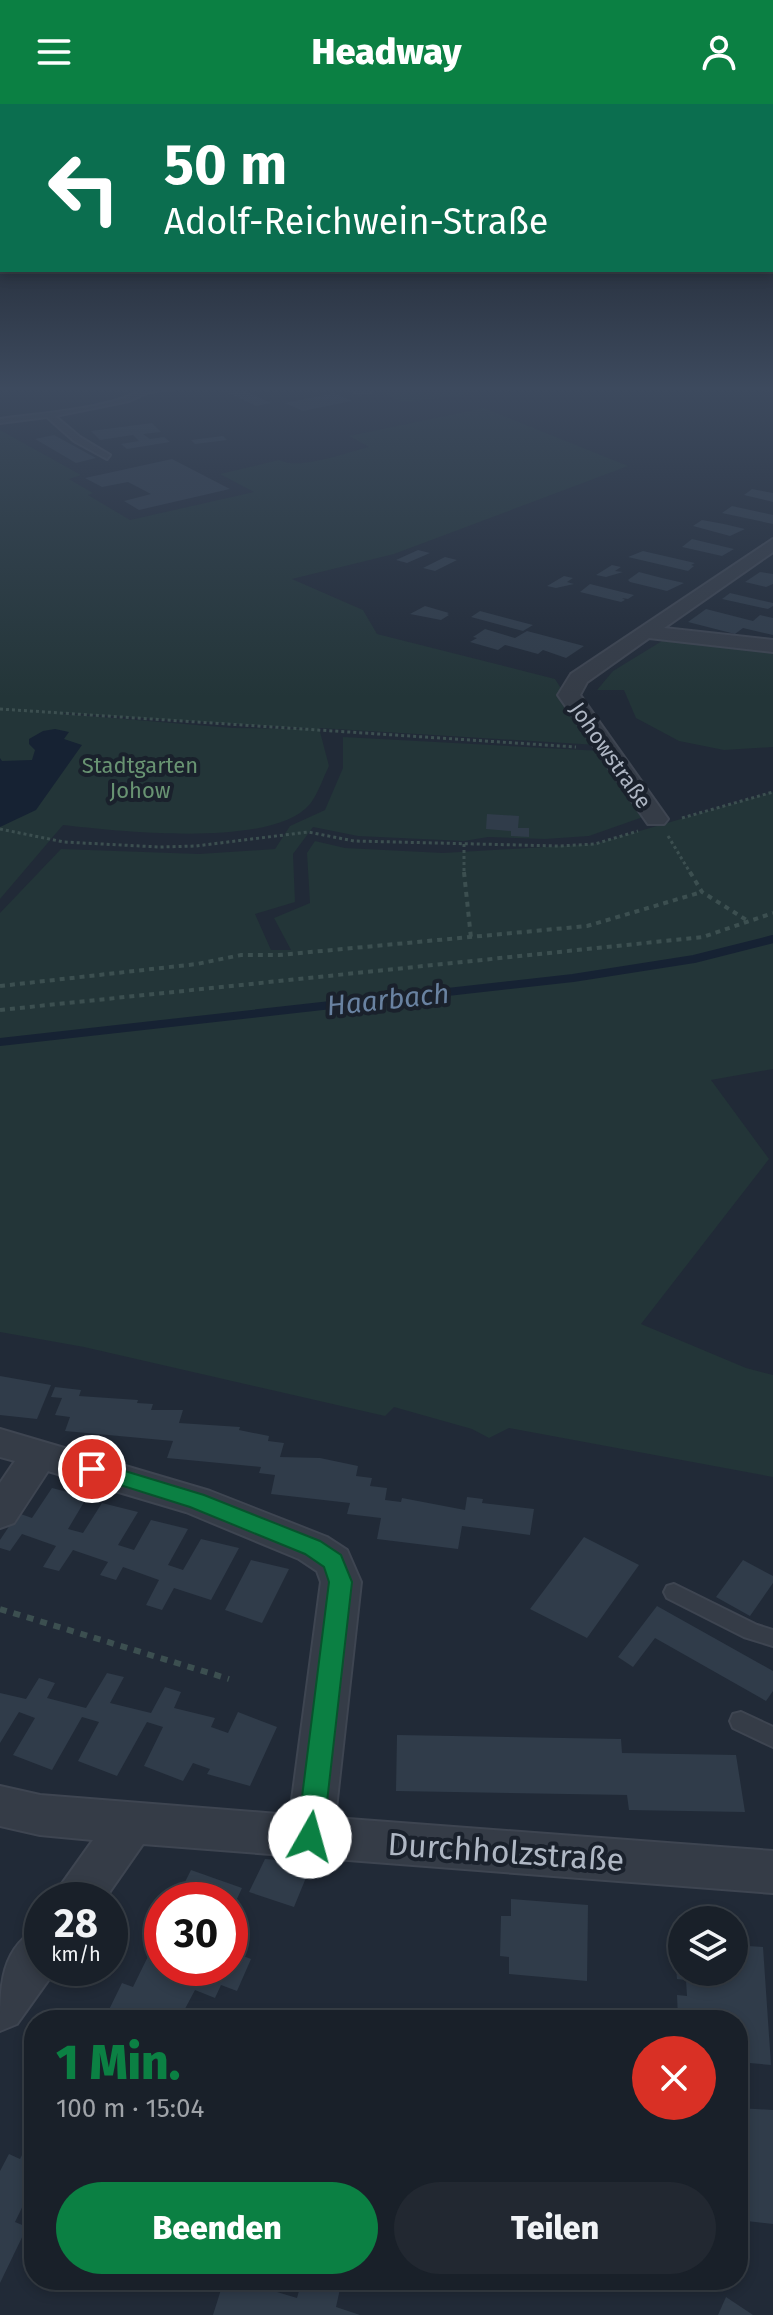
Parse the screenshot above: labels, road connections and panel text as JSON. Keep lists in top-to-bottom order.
{
  "streets": {
    "street": ["Johowstraße", "Durchholzstraße"]
  },
  "water": ["Haarbach"],
  "parks": ["Stadtgarten Johow"],
  "page": {
    "header": "Headway",
    "turn": ["50 m", "Adolf-Reichwein-Straße"],
    "speed": "28 km/h",
    "limit": "30",
    "heading": ["1 Min.", "100 m · 15:04"],
    "buttons": ["Beenden", "Teilen"]
  }
}
